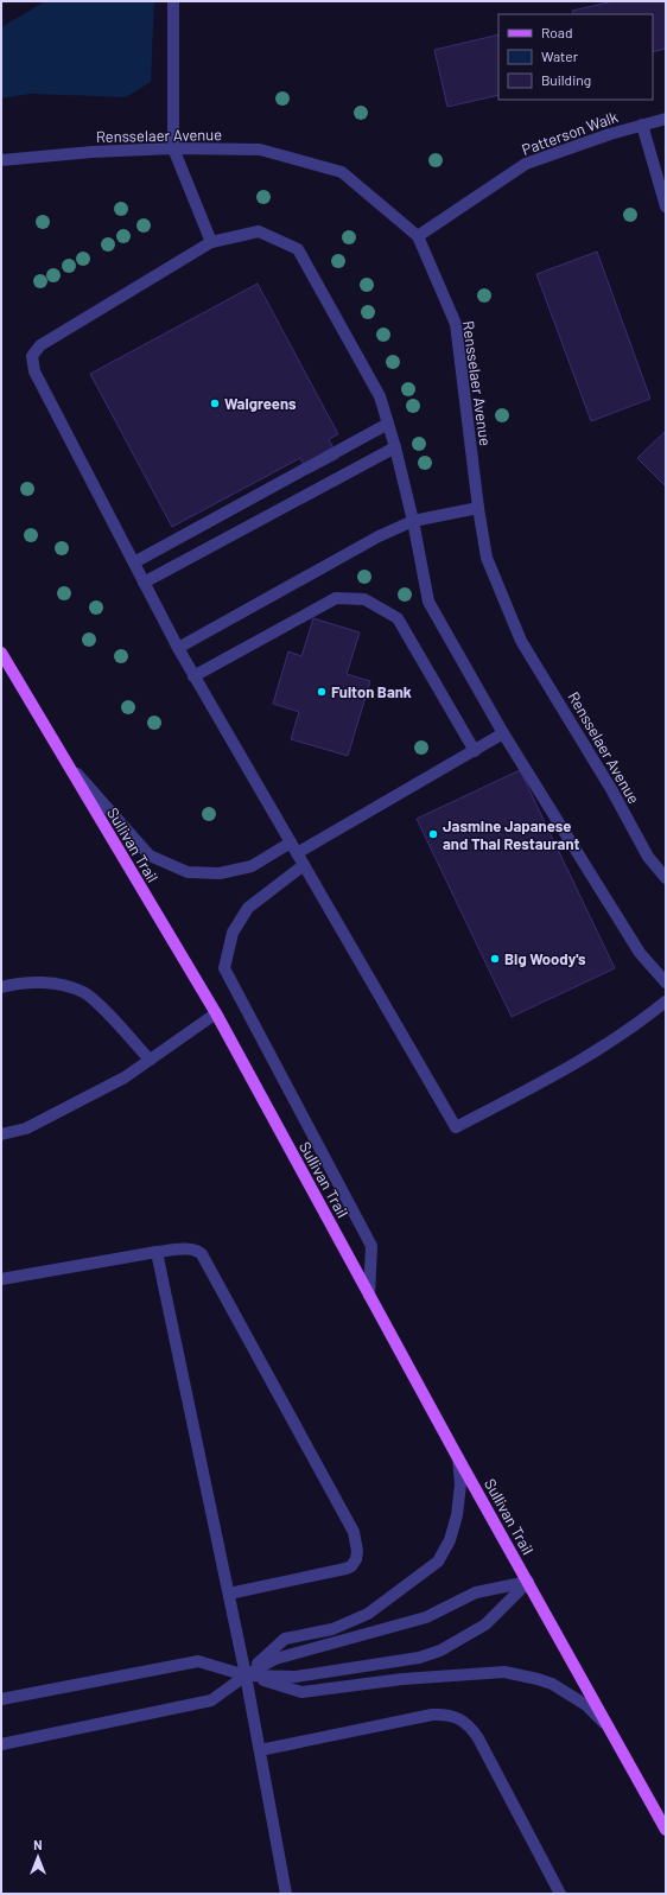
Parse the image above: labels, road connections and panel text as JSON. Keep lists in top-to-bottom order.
{
  "streets": {
    "main road": ["Sullivan Trail"],
    "street": ["Patterson Walk", "Rensselaer Avenue"]
  },
  "crossings": [
    ["Patterson Walk", "Rensselaer Avenue"]
  ],
  "places": [
    "Walgreens",
    "Fulton Bank",
    "Jasmine Japanese and Thai Restaurant",
    "Big Woody's"
  ],
  "legend": ["Road", "Water", "Building"],
  "north": "top"
}
